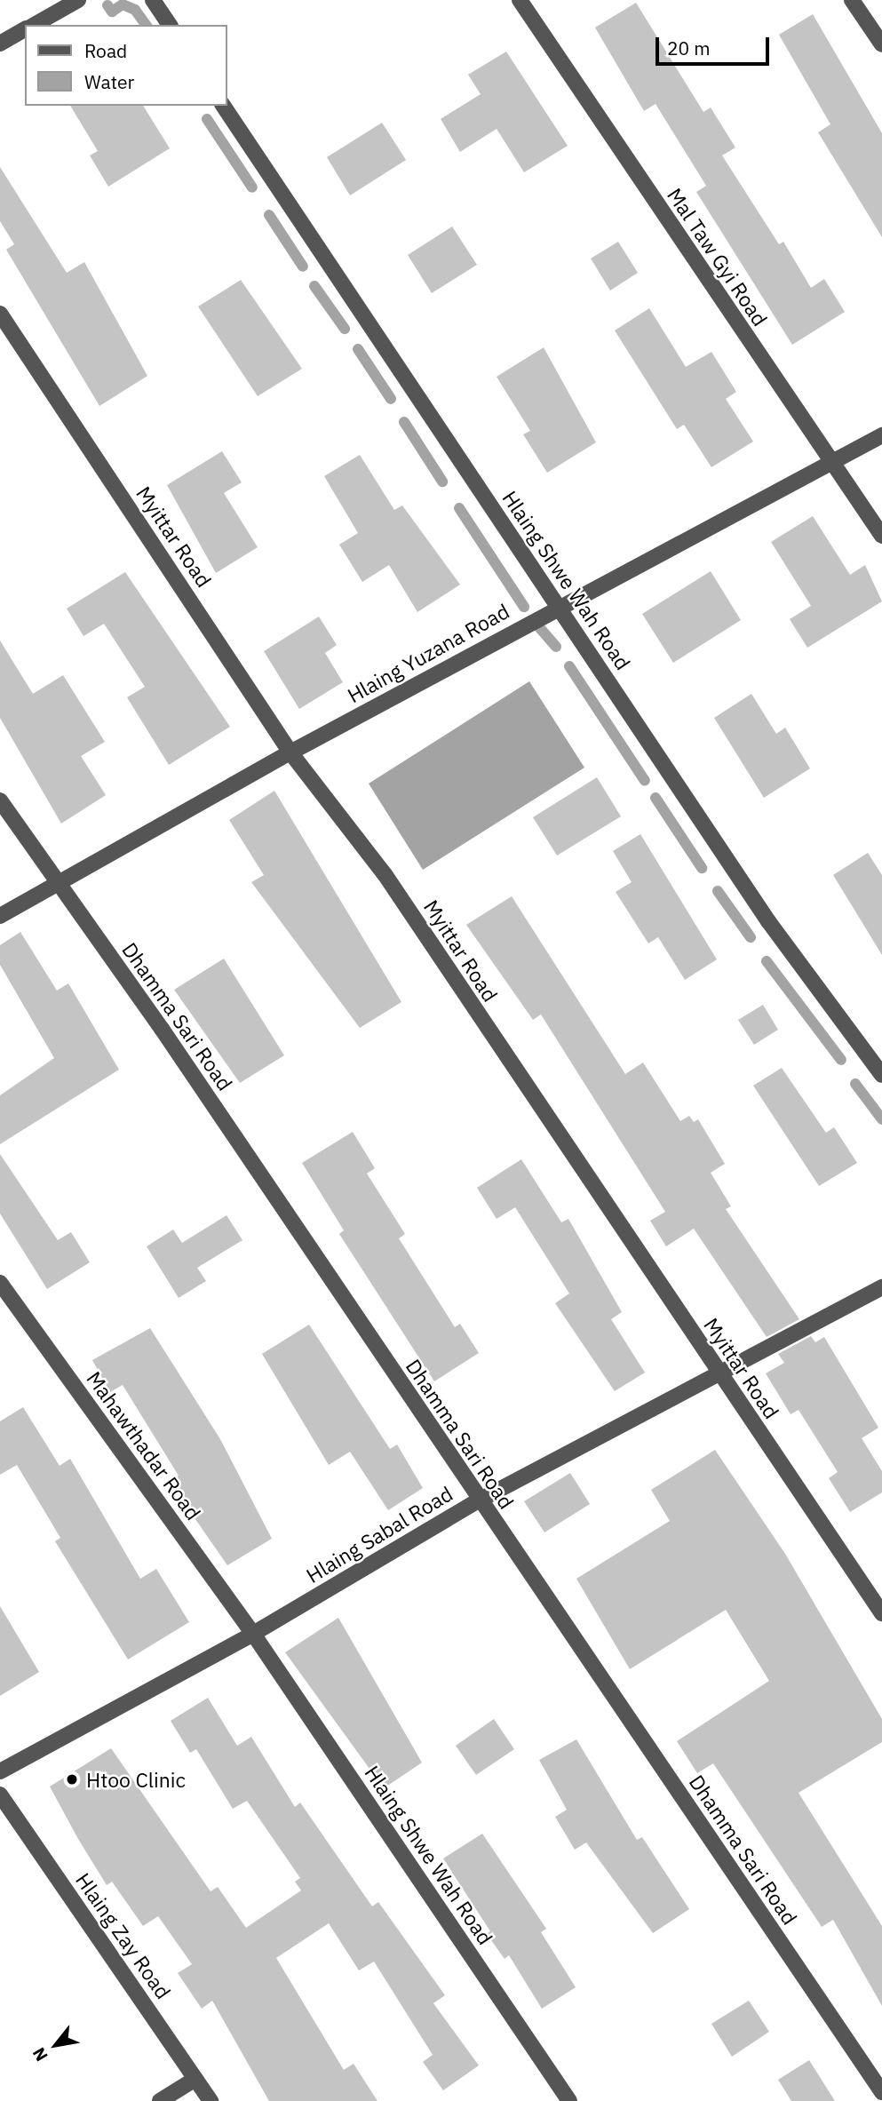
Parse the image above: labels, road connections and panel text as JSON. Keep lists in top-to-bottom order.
{
  "streets": {
    "street": [
      "Mal Taw Gyi Road",
      "Myittar Road",
      "Hlaing Shwe Wah Road",
      "Hlaing Yuzana Road",
      "Dhamma Sari Road",
      "Mahawthadar Road",
      "Hlaing Sabal Road",
      "Hlaing Zay Road"
    ]
  },
  "crossings": [
    ["Mal Taw Gyi Road", "Hlaing Yuzana Road"],
    ["Myittar Road", "Hlaing Yuzana Road"],
    ["Myittar Road", "Hlaing Sabal Road"],
    ["Hlaing Shwe Wah Road", "Hlaing Yuzana Road"],
    ["Hlaing Shwe Wah Road", "Mahawthadar Road"],
    ["Hlaing Shwe Wah Road", "Hlaing Sabal Road"],
    ["Hlaing Yuzana Road", "Dhamma Sari Road"],
    ["Dhamma Sari Road", "Hlaing Sabal Road"],
    ["Mahawthadar Road", "Hlaing Sabal Road"]
  ],
  "places": ["Htoo Clinic"],
  "legend": ["Road", "Water"],
  "scale_bar": "20 m",
  "north": "bottom left"
}
